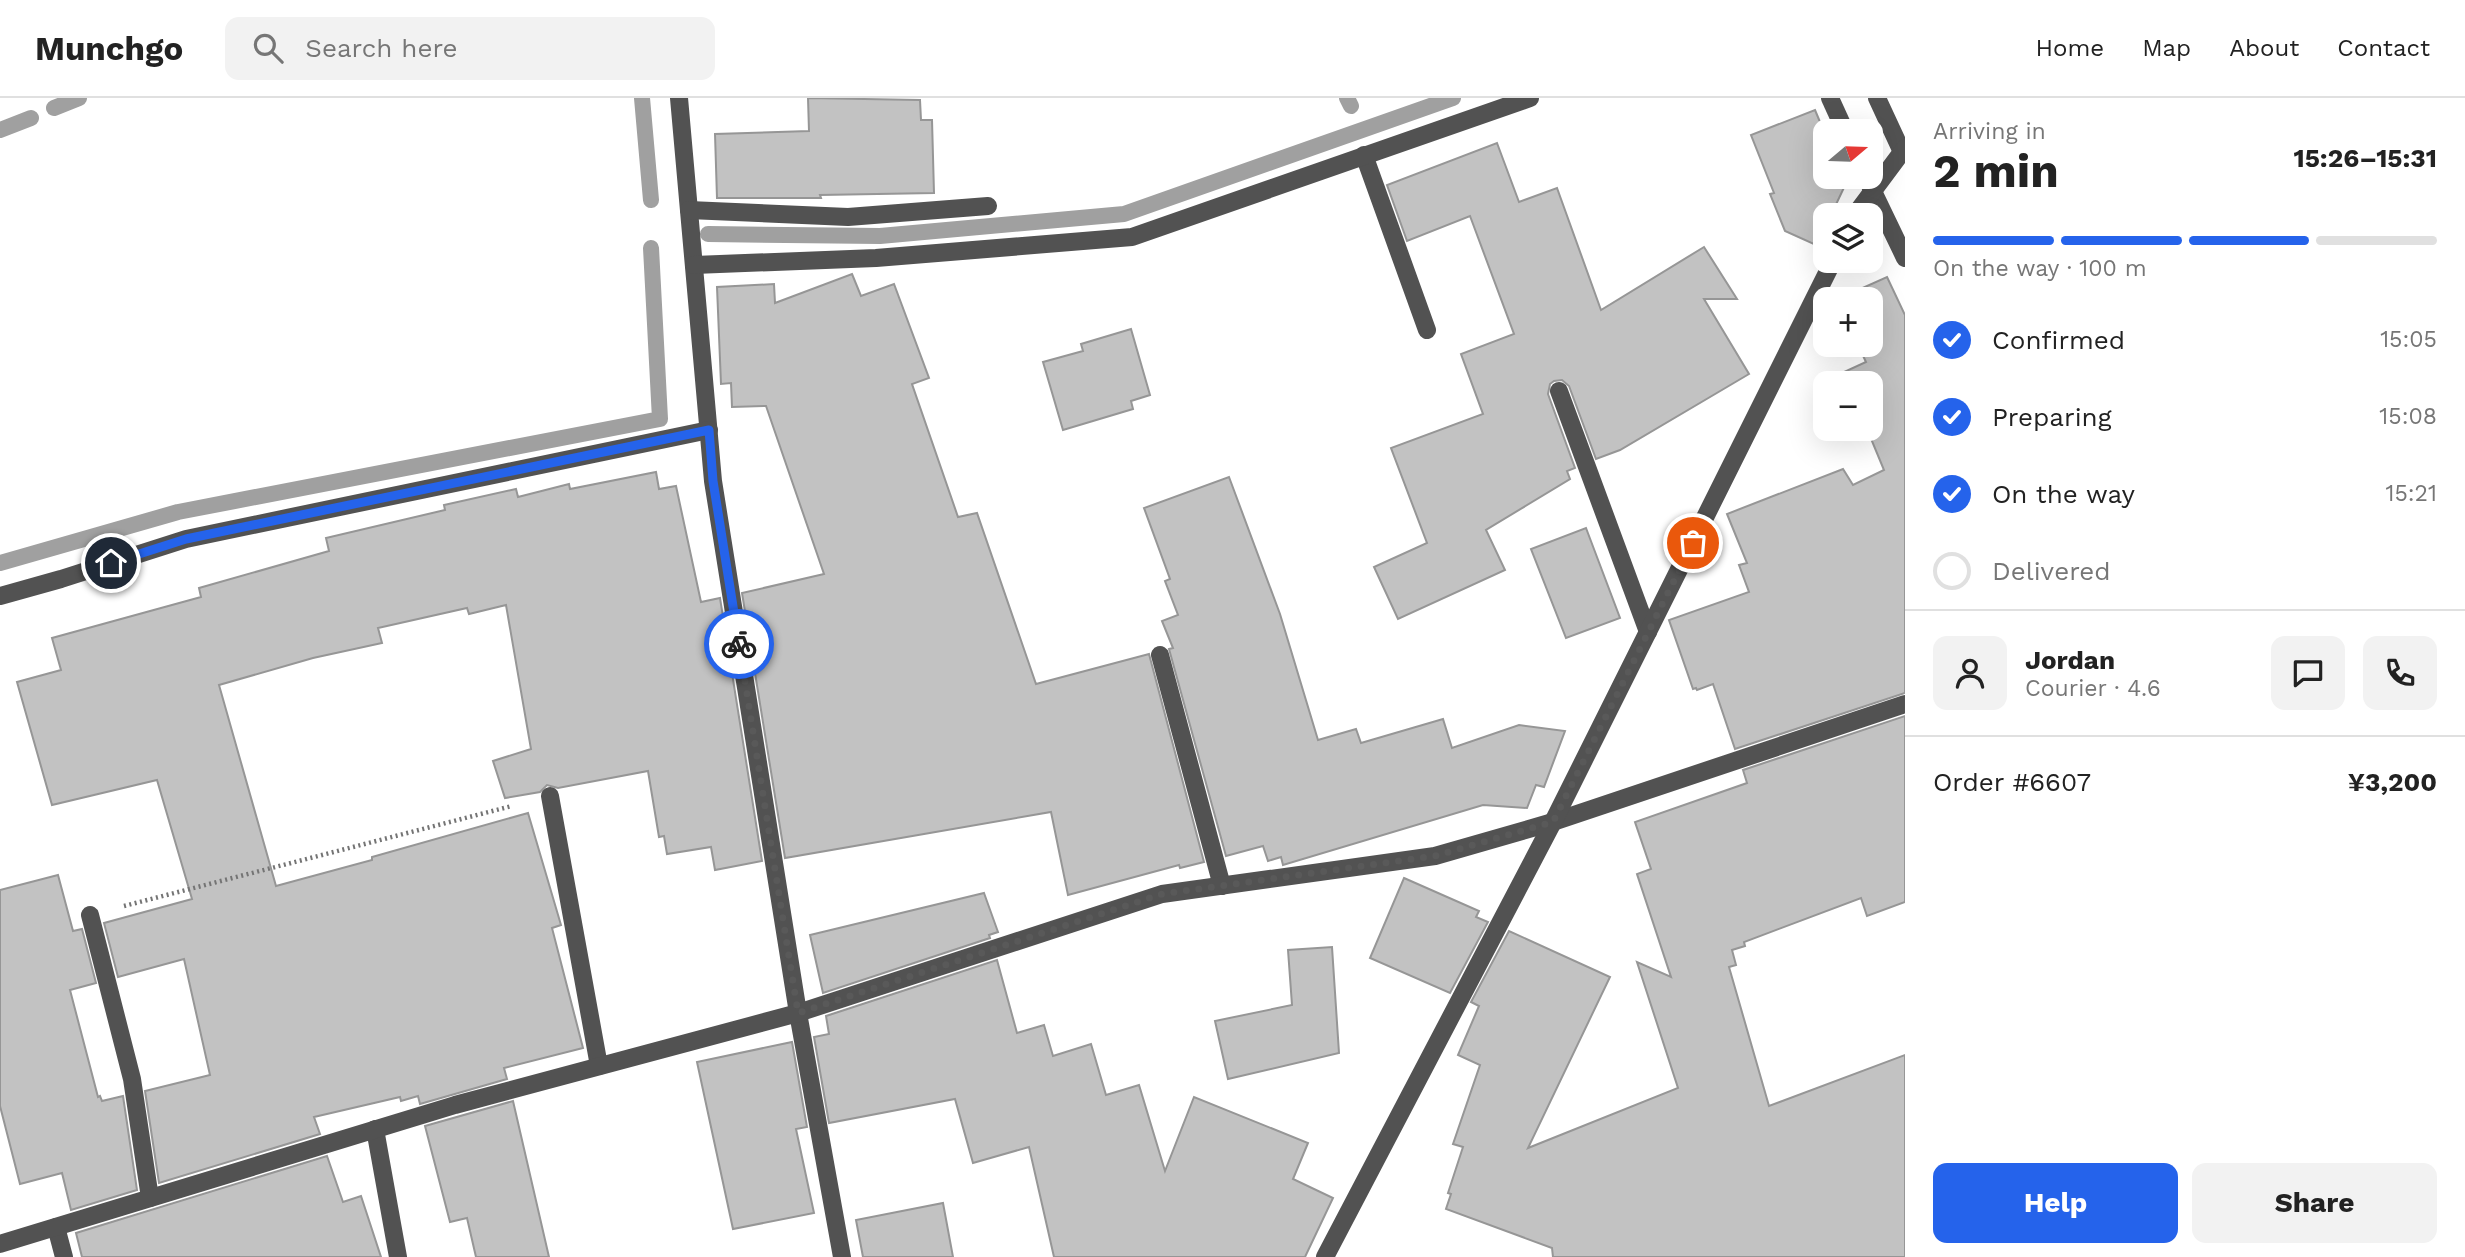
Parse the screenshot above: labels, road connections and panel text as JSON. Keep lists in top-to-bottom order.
{
  "north": "right",
  "page": {
    "header": "Munchgo",
    "search": "Search here",
    "nav": [
      "Home",
      "Map",
      "About",
      "Contact"
    ],
    "heading": ["2 min", "Arriving in", "15:26–15:31"],
    "panel": [
      "Jordan",
      "Courier · 4.6",
      "Order #6607",
      "¥3,200"
    ],
    "map_buttons": ["+", "−"],
    "bar": "On the way · 100 m",
    "list": [
      ["Confirmed", "15:05"],
      ["Preparing", "15:08"],
      ["On the way", "15:21"],
      "Delivered"
    ],
    "buttons": ["Help", "Share"]
  }
}
